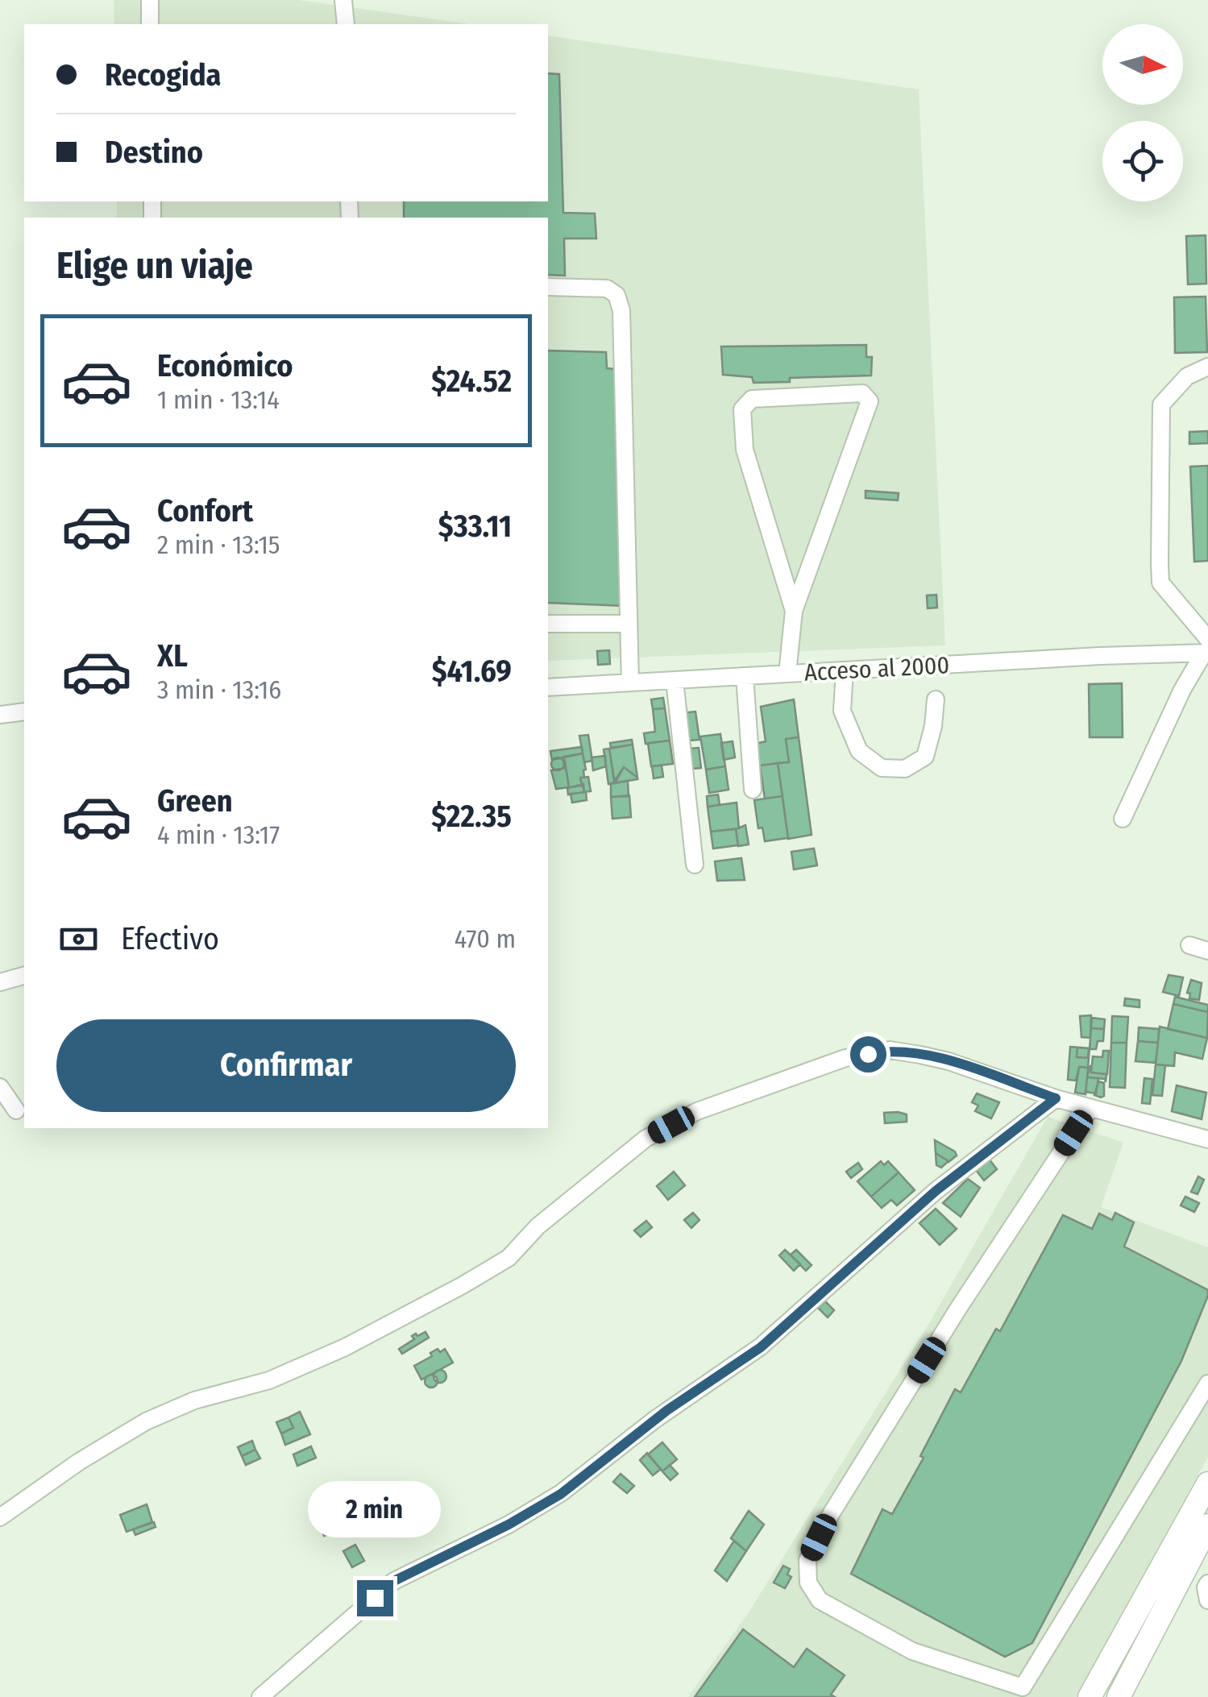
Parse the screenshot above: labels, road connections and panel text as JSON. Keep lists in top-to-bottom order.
{
  "streets": {
    "street": ["Acceso al 2000"]
  },
  "north": "right",
  "page": {
    "banner": ["Recogida", "Destino"],
    "heading": "Elige un viaje",
    "list": [
      {
        "name": "Económico",
        "note": "1 min · 13:14",
        "value": "$24.52"
      },
      {
        "name": "Confort",
        "note": "2 min · 13:15",
        "value": "$33.11"
      },
      {
        "name": "XL",
        "note": "3 min · 13:16",
        "value": "$41.69"
      },
      {
        "name": "Green",
        "note": "4 min · 13:17",
        "value": "$22.35"
      }
    ],
    "pay": ["Efectivo", "470 m"],
    "buttons": "Confirmar",
    "bubble": "2 min"
  }
}
